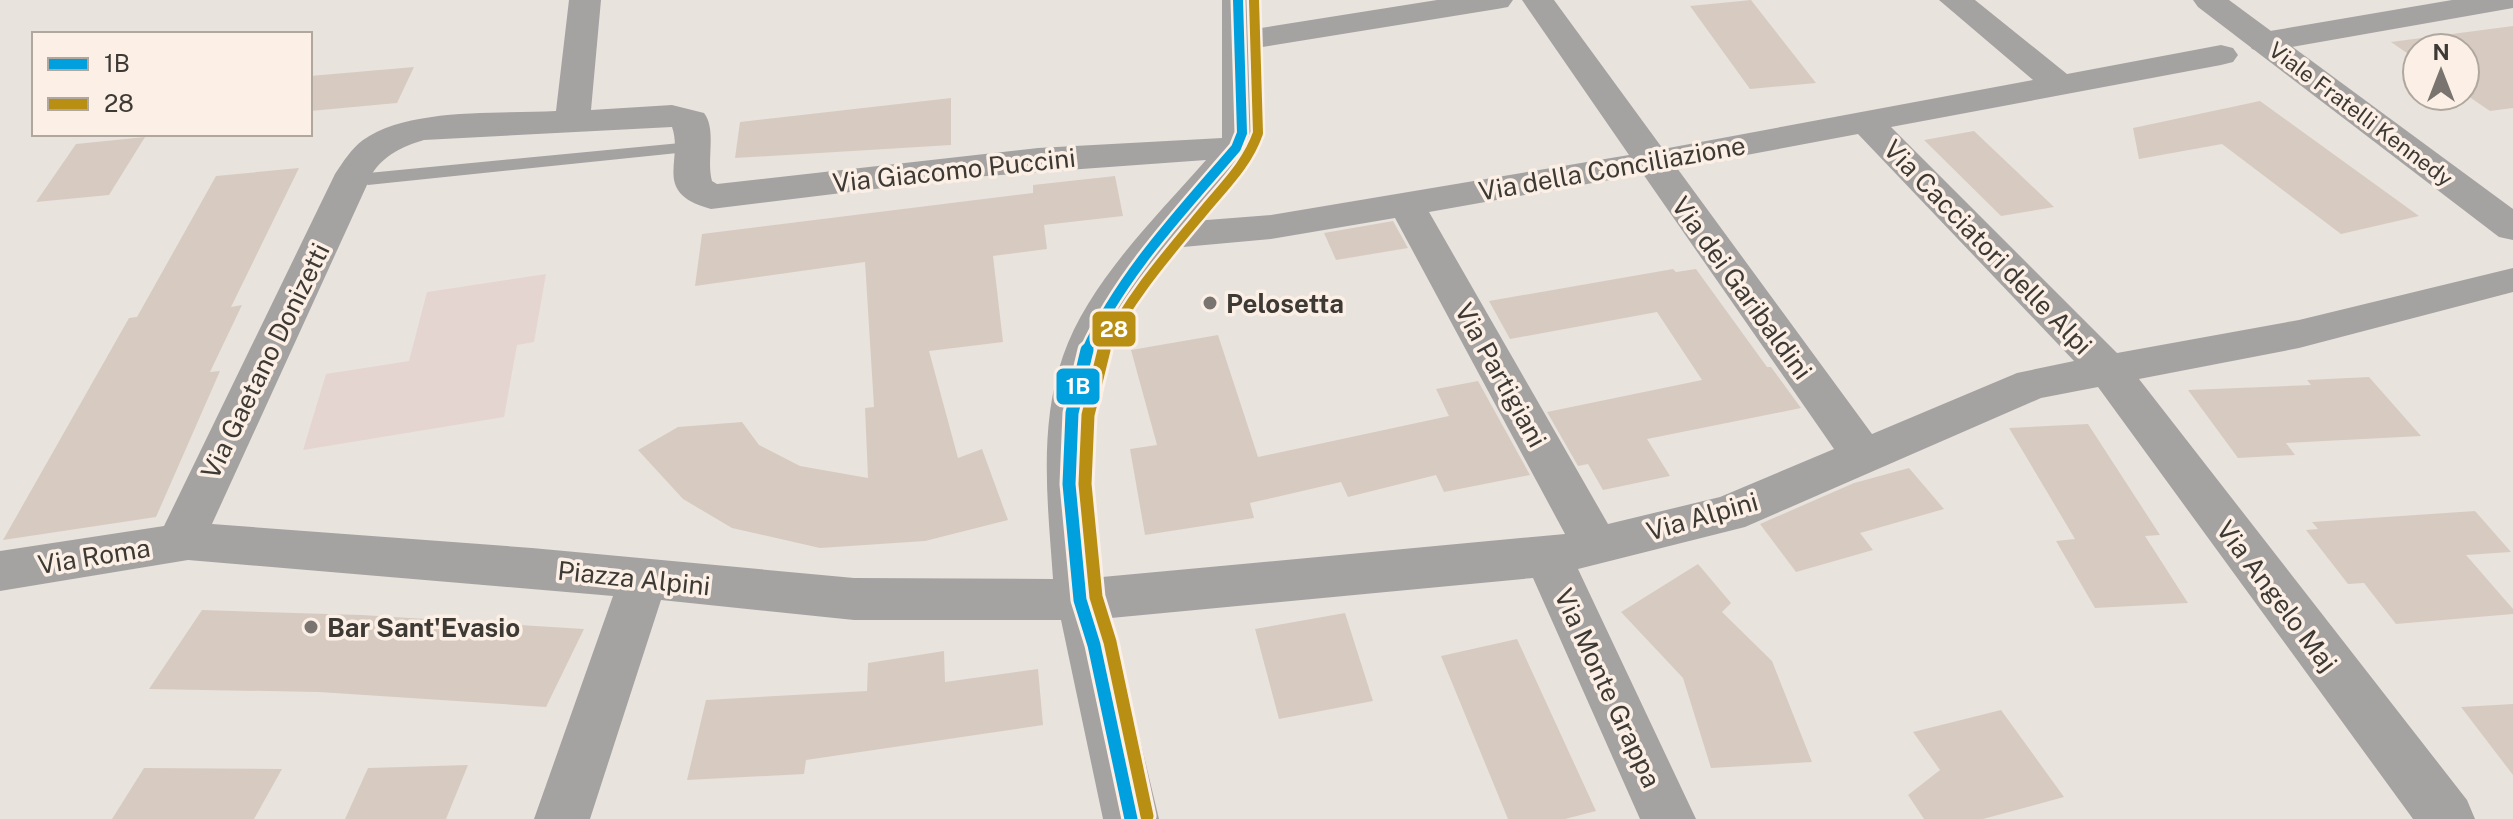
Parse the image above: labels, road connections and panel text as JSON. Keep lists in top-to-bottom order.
{
  "streets": {
    "street": [
      "Viale Fratelli Kennedy",
      "Via della Conciliazione",
      "Via Giacomo Puccini",
      "Via Cacciatori delle Alpi",
      "Via dei Garibaldini",
      "Via Gaetano Donizetti",
      "Via Partigiani",
      "Via Alpini",
      "Via Roma",
      "Piazza Alpini",
      "Via Angelo Maj",
      "Via Monte Grappa"
    ]
  },
  "crossings": [
    ["Via della Conciliazione", "Via Cacciatori delle Alpi"],
    ["Via della Conciliazione", "Via dei Garibaldini"],
    ["Via della Conciliazione", "Via Partigiani"],
    ["Via Giacomo Puccini", "Via Gaetano Donizetti"],
    ["Via Cacciatori delle Alpi", "Via Alpini"],
    ["Via Cacciatori delle Alpi", "Via Angelo Maj"],
    ["Via dei Garibaldini", "Via Alpini"],
    ["Via Gaetano Donizetti", "Via Roma"],
    ["Via Gaetano Donizetti", "Piazza Alpini"],
    ["Via Partigiani", "Via Alpini"],
    ["Via Partigiani", "Via Monte Grappa"],
    ["Via Alpini", "Piazza Alpini"],
    ["Via Alpini", "Via Angelo Maj"],
    ["Via Alpini", "Via Monte Grappa"],
    ["Via Roma", "Piazza Alpini"]
  ],
  "places": ["Pelosetta", "Bar Sant'Evasio"],
  "lines": ["transit line 1B", "transit line 28"],
  "legend": ["1B", "28"],
  "north": "top"
}
